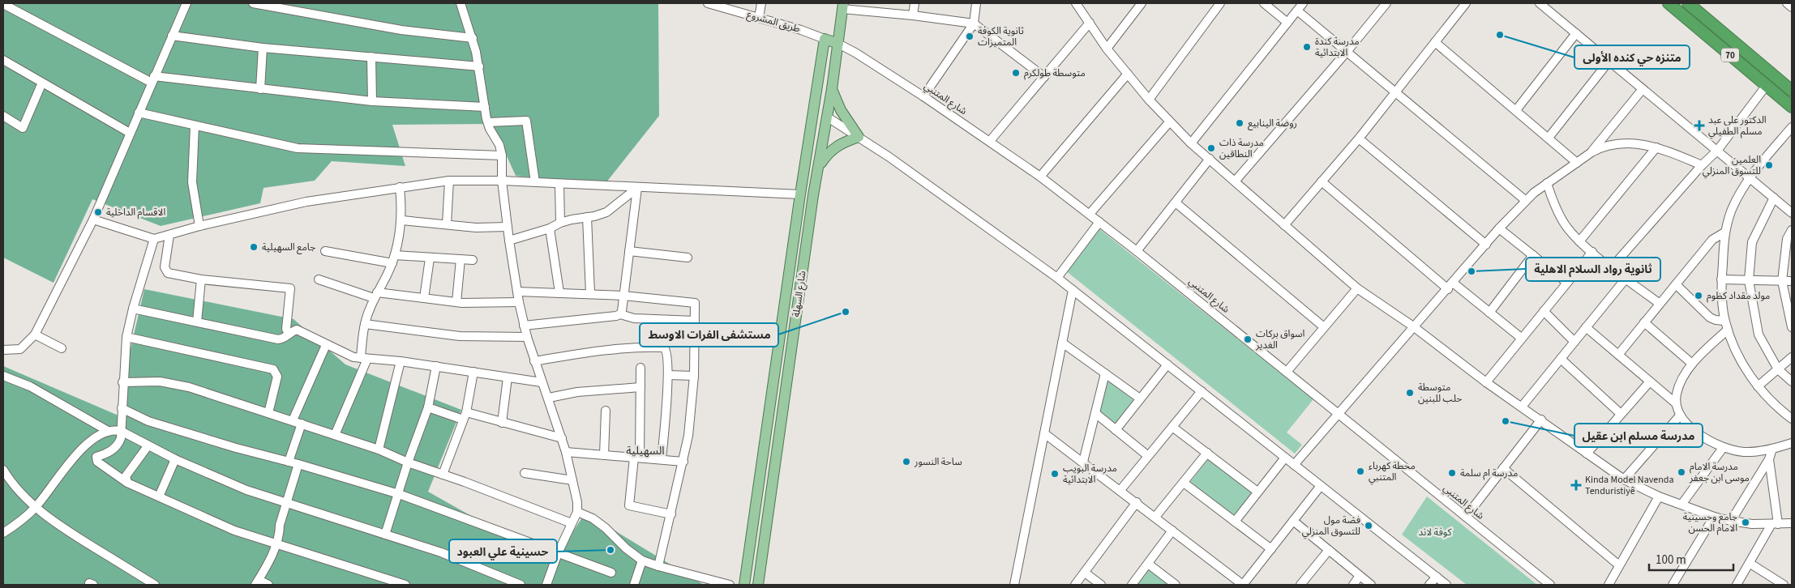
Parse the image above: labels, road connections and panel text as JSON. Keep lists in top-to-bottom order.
{
  "streets": {
    "highway": ["70"],
    "main road": ["طريق المشروع", "شارع السهلة"],
    "street": ["شارع المتنبي"]
  },
  "crossings": [
    ["طريق المشروع", "شارع المتنبي"],
    ["طريق المشروع", "شارع السهلة"],
    ["شارع المتنبي", "شارع السهلة"]
  ],
  "districts": ["السهيلية"],
  "parks": ["كوفة لاند"],
  "places": {
    "other": [
      "متنزه حي كنده الأولى",
      "ثانوية الكوفة المتميزات",
      "مدرسة كندة الابتدائية",
      "متوسطة طولكرم",
      "روضة الينابيع",
      "مدرسة ذات النطاقين",
      "العلمين للتسوق المنزلي",
      "الاقسام الداخلية",
      "جامع السهيلية",
      "ثانوية رواد السلام الاهلية",
      "مولد مقداد كظوم",
      "مستشفى الفرات الاوسط",
      "اسواق بركات الغدير",
      "متوسطة حلب للبنين",
      "مدرسة مسلم ابن عقيل",
      "ساحة النسور",
      "محطة كهرباء المتنبي",
      "مدرسة الامام موسى ابن جعفر",
      "مدرسة ام سلمة",
      "مدرسة البويب الابتدائية",
      "جامع وحسينية الامام الحسن",
      "فضة مول للتسوق المنزلي",
      "حسينية علي العبود"
    ],
    "health": ["الدكتور علي عبد مسلم الطفيلي", "Kinda Model Navenda Tenduristiyê"]
  },
  "scale_bar": "100 m"
}
